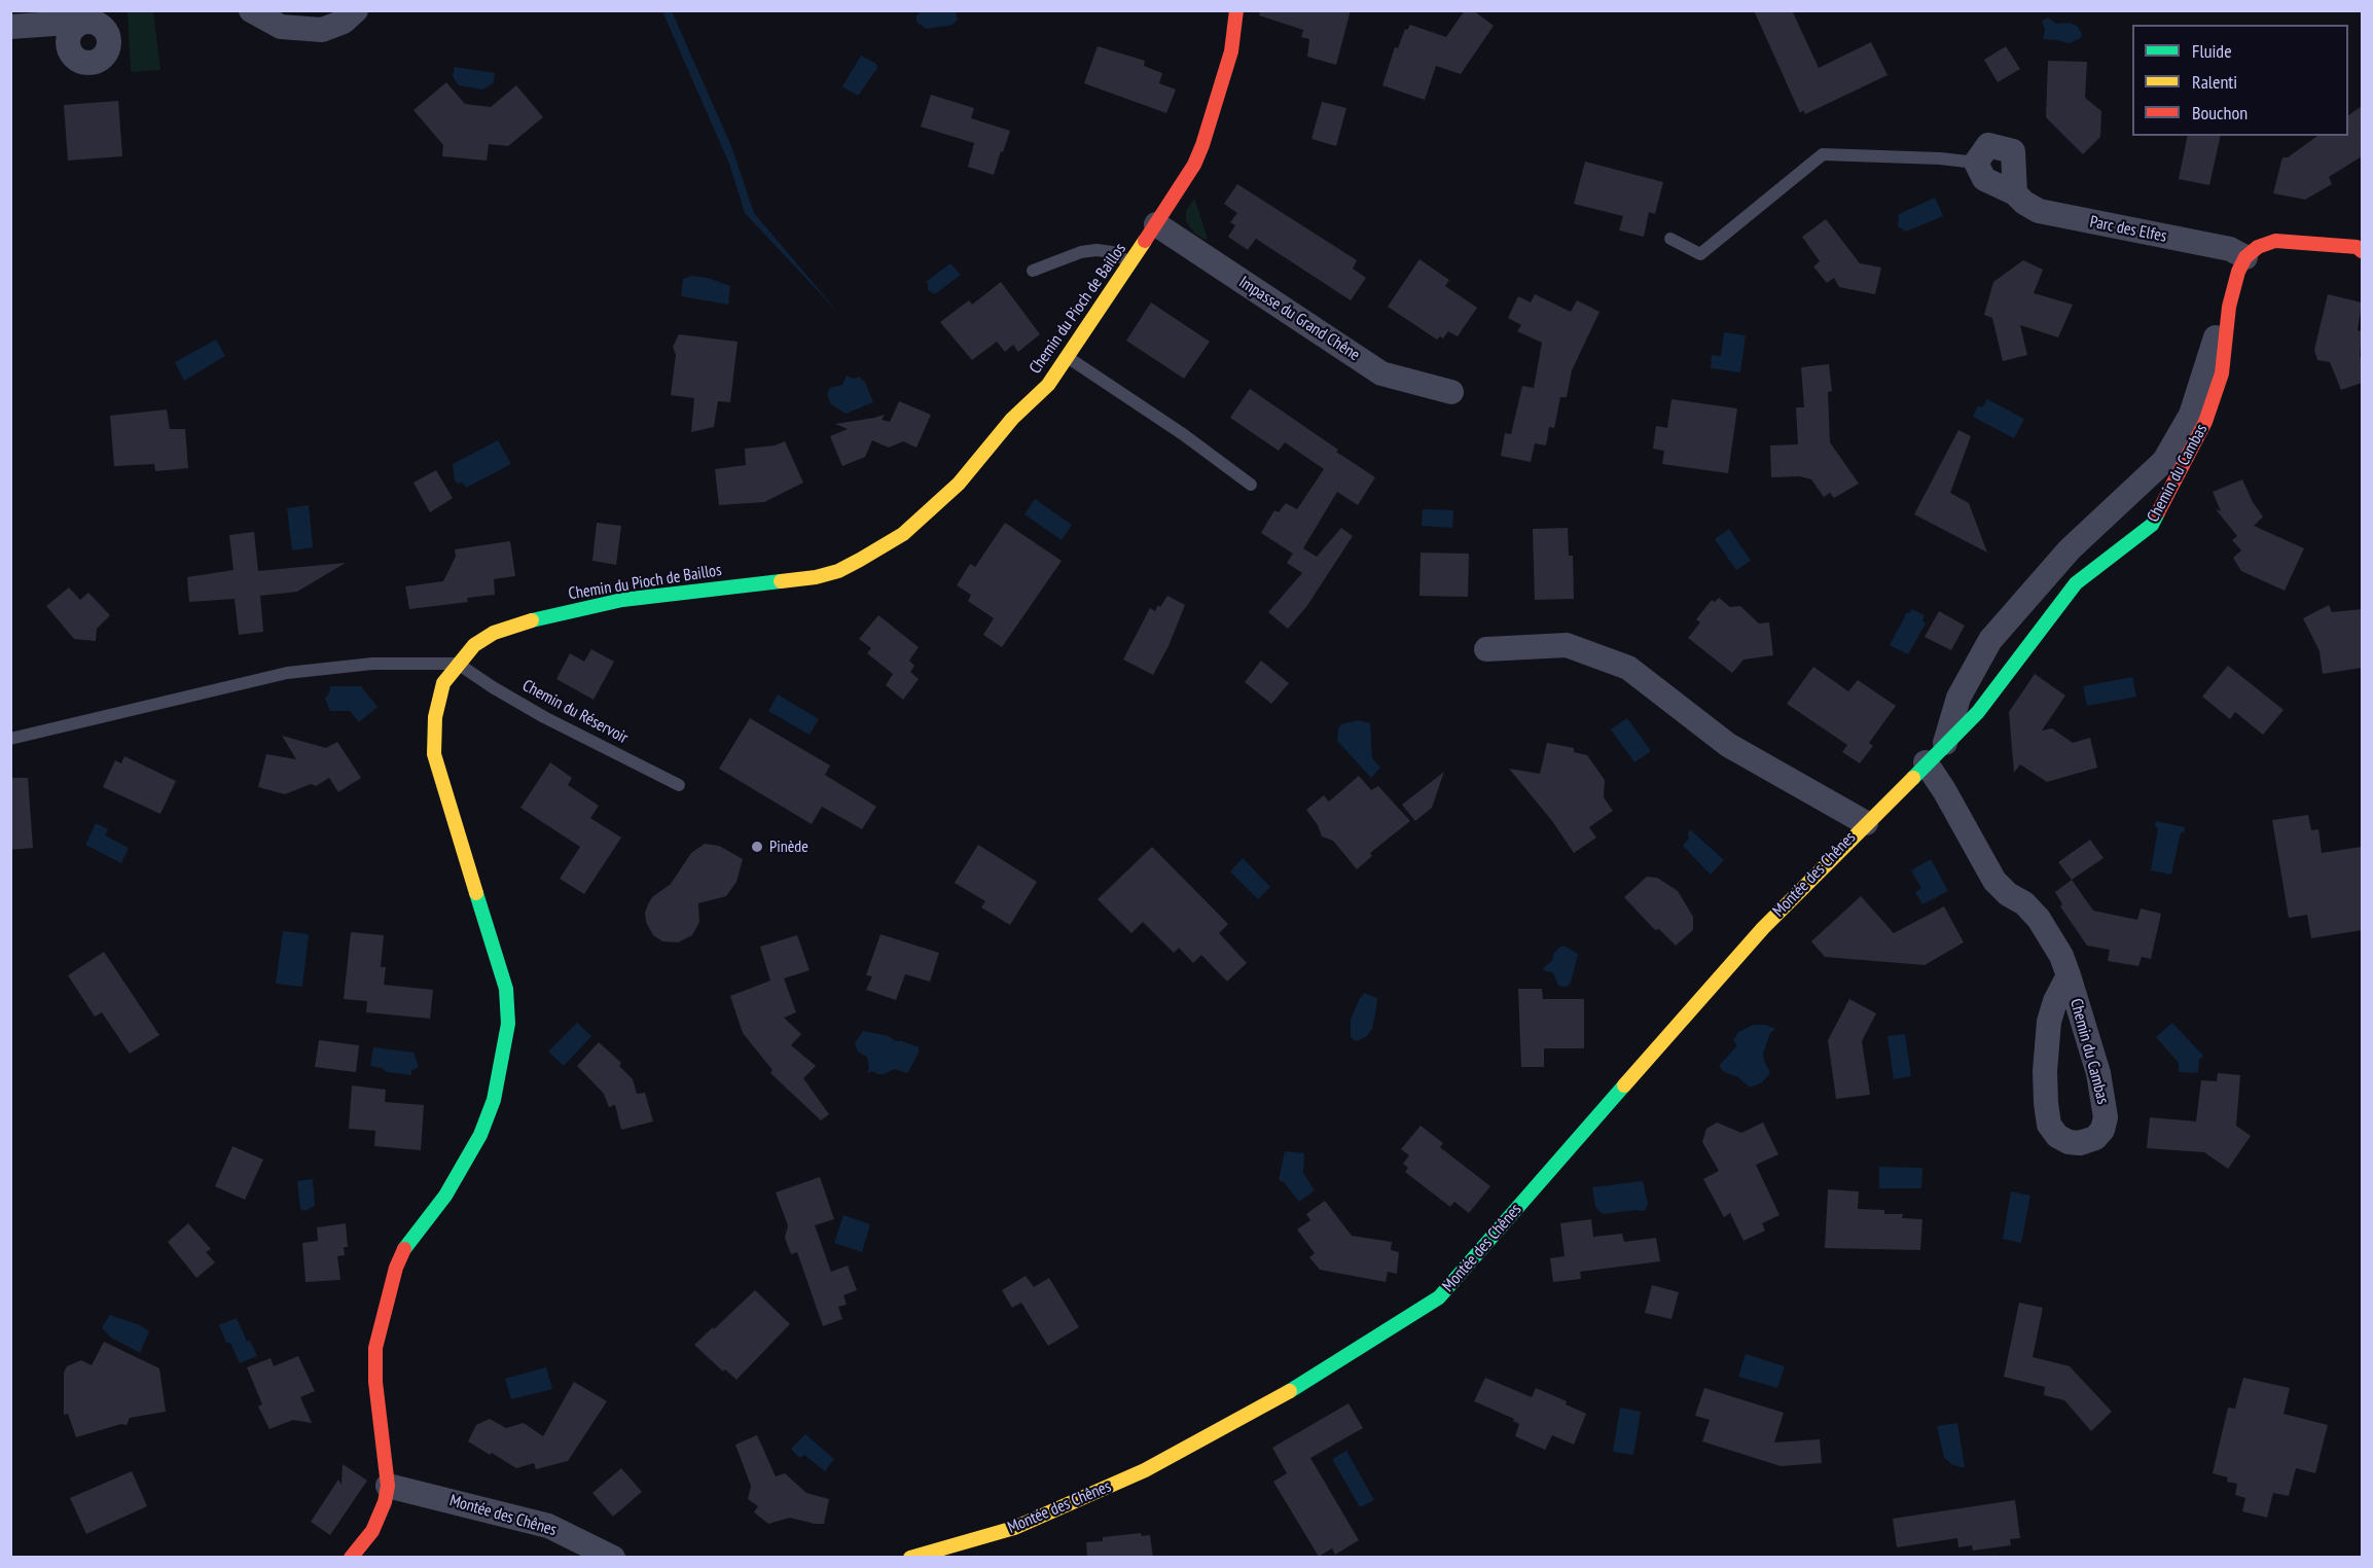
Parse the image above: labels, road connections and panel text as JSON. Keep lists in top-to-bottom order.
{
  "streets": {
    "street": [
      "Parc des Elfes",
      "Chemin du Pioch de Baillos",
      "Impasse du Grand Chêne",
      "Chemin du Cambas",
      "Montée des Chênes"
    ],
    "lane": ["Chemin du Réservoir"]
  },
  "crossings": [
    ["Parc des Elfes", "Chemin du Cambas"],
    ["Chemin du Pioch de Baillos", "Impasse du Grand Chêne"],
    ["Chemin du Pioch de Baillos", "Chemin du Réservoir"],
    ["Chemin du Pioch de Baillos", "Montée des Chênes"],
    ["Chemin du Cambas", "Montée des Chênes"]
  ],
  "places": ["Pinède"],
  "legend": ["Fluide", "Ralenti", "Bouchon"]
}
